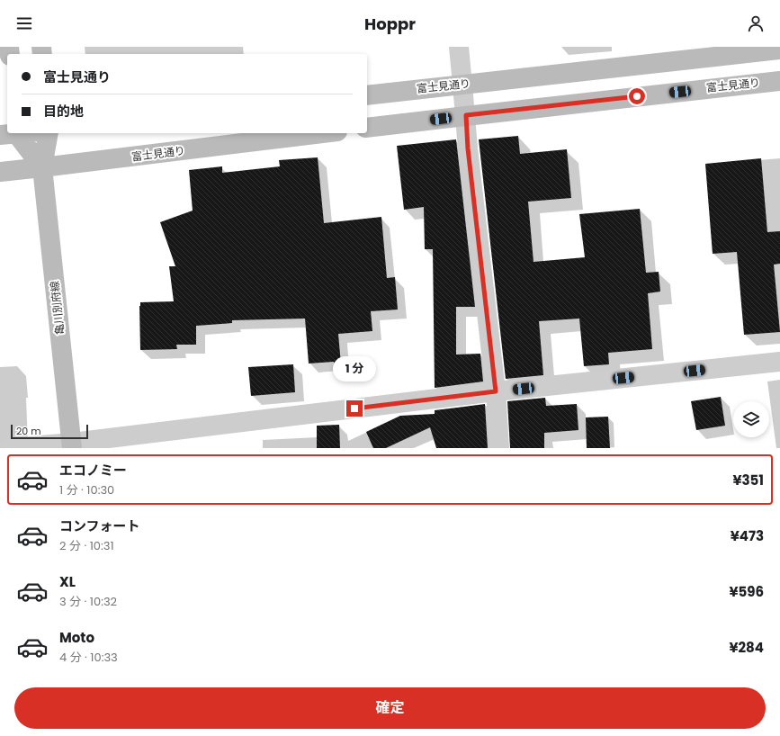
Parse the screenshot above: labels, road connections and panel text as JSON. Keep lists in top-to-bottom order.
{
  "streets": {
    "street": ["富士見通り", "亀川別府線"]
  },
  "crossings": [
    ["富士見通り", "亀川別府線"]
  ],
  "scale_bar": "20 m",
  "page": {
    "header": "Hoppr",
    "banner": ["富士見通り", "目的地"],
    "bubble": "1 分",
    "scale": "20 m",
    "list": [
      {
        "name": "エコノミー",
        "note": "1 分 · 10:30",
        "value": "¥351"
      },
      {
        "name": "コンフォート",
        "note": "2 分 · 10:31",
        "value": "¥473"
      },
      {
        "name": "XL",
        "note": "3 分 · 10:32",
        "value": "¥596"
      },
      {
        "name": "Moto",
        "note": "4 分 · 10:33",
        "value": "¥284"
      }
    ],
    "buttons": "確定"
  }
}
